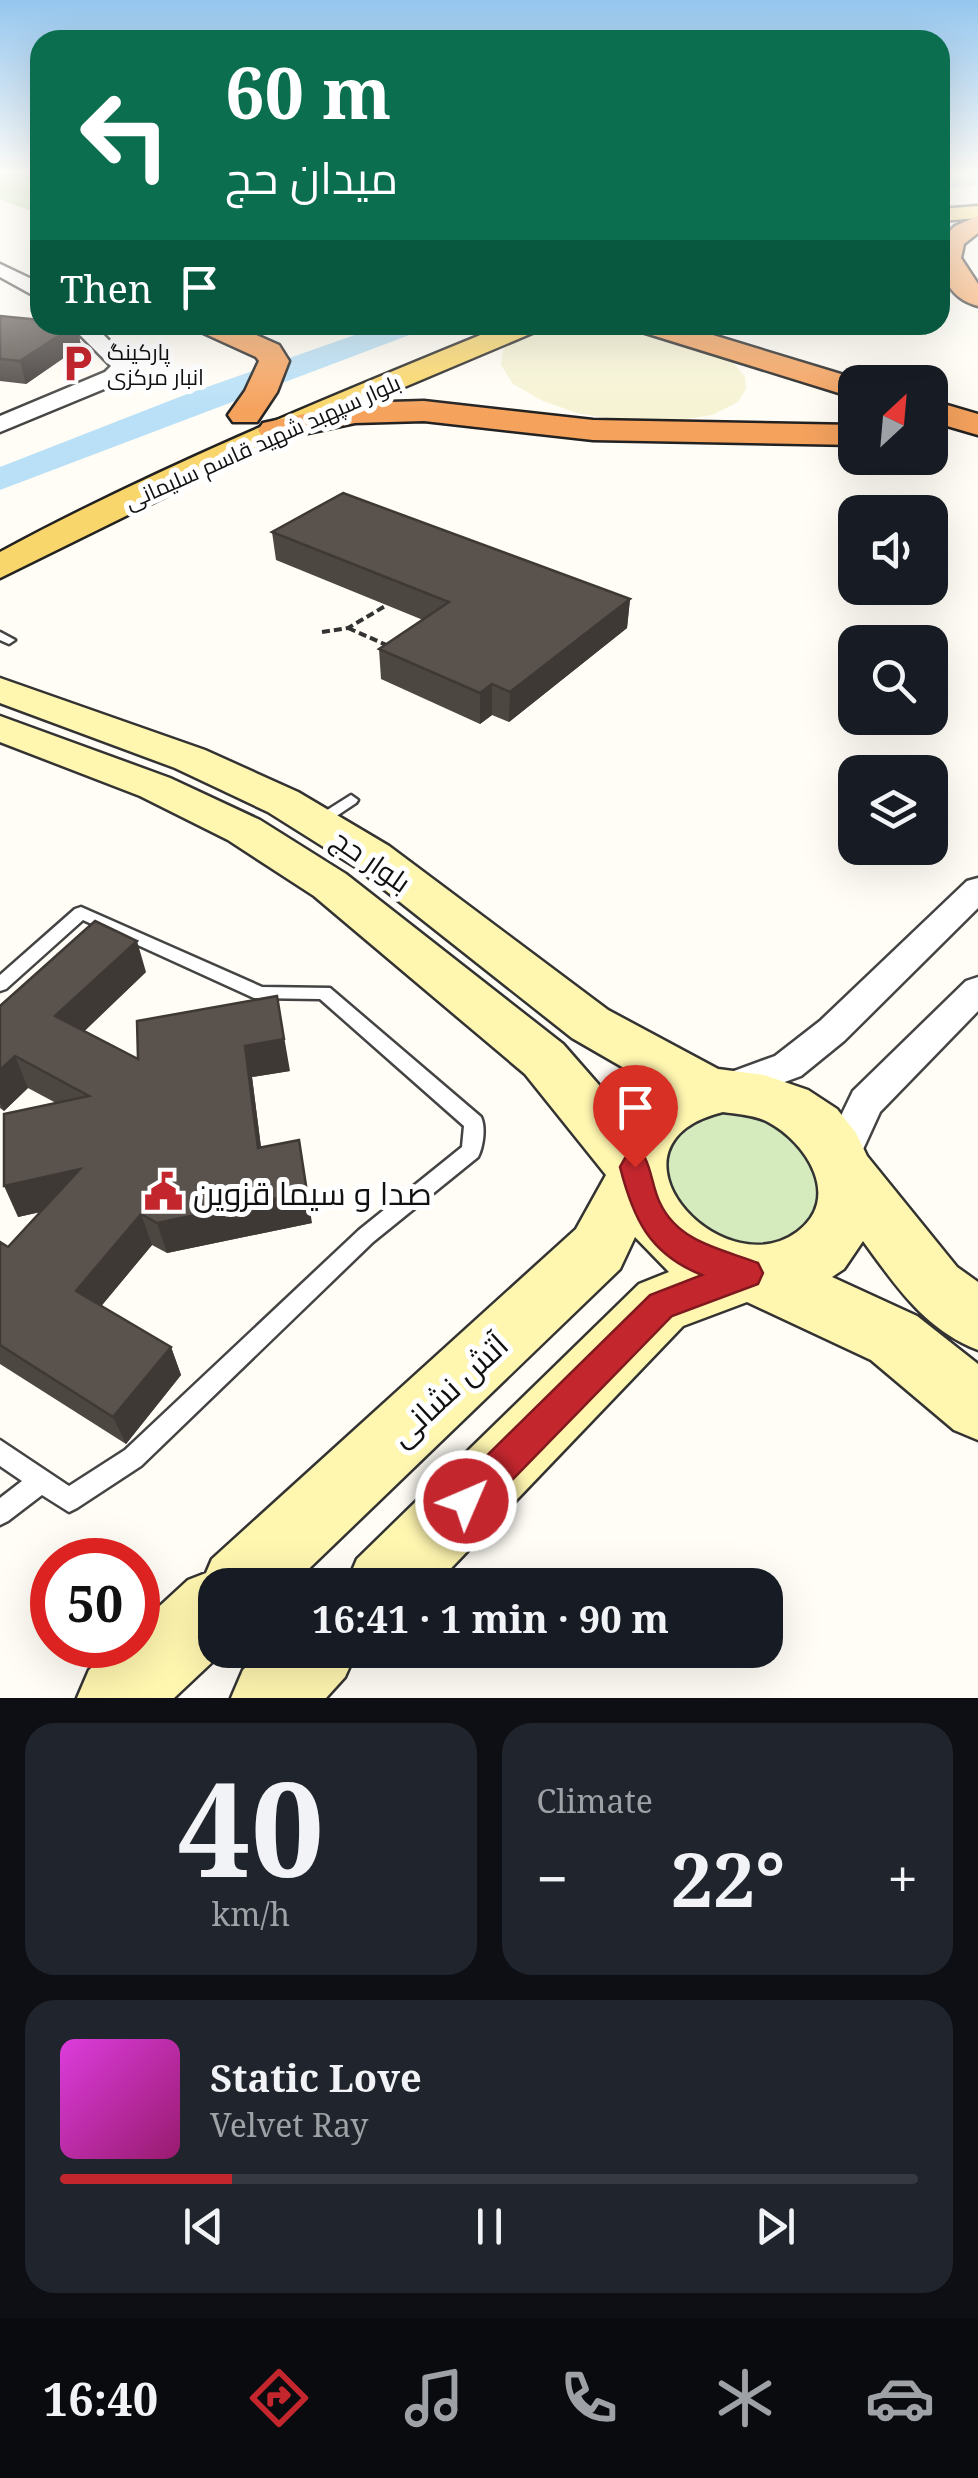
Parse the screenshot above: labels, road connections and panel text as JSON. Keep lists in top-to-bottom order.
{
  "streets": {
    "main road": ["بلوار سپهبد شهید قاسم سلیمانی", "بلوار حج", "آتش نشانی"]
  },
  "crossings": [
    ["بلوار حج", "آتش نشانی"]
  ],
  "places": {
    "parking": ["پارکینگ انبار مرکزی"],
    "public building": ["صدا و سیما قزوین"]
  },
  "north": "top right",
  "page": {
    "turn": ["60 m", "میدان حج"],
    "then": "Then",
    "limit": "50",
    "trip": "16:41 · 1 min · 90 m",
    "tile": [
      ["40", "km/h"],
      "Climate"
    ],
    "heat": ["−", "22°", "+"],
    "song": ["Static Love", "Velvet Ray"],
    "tabs": "16:40"
  }
}
